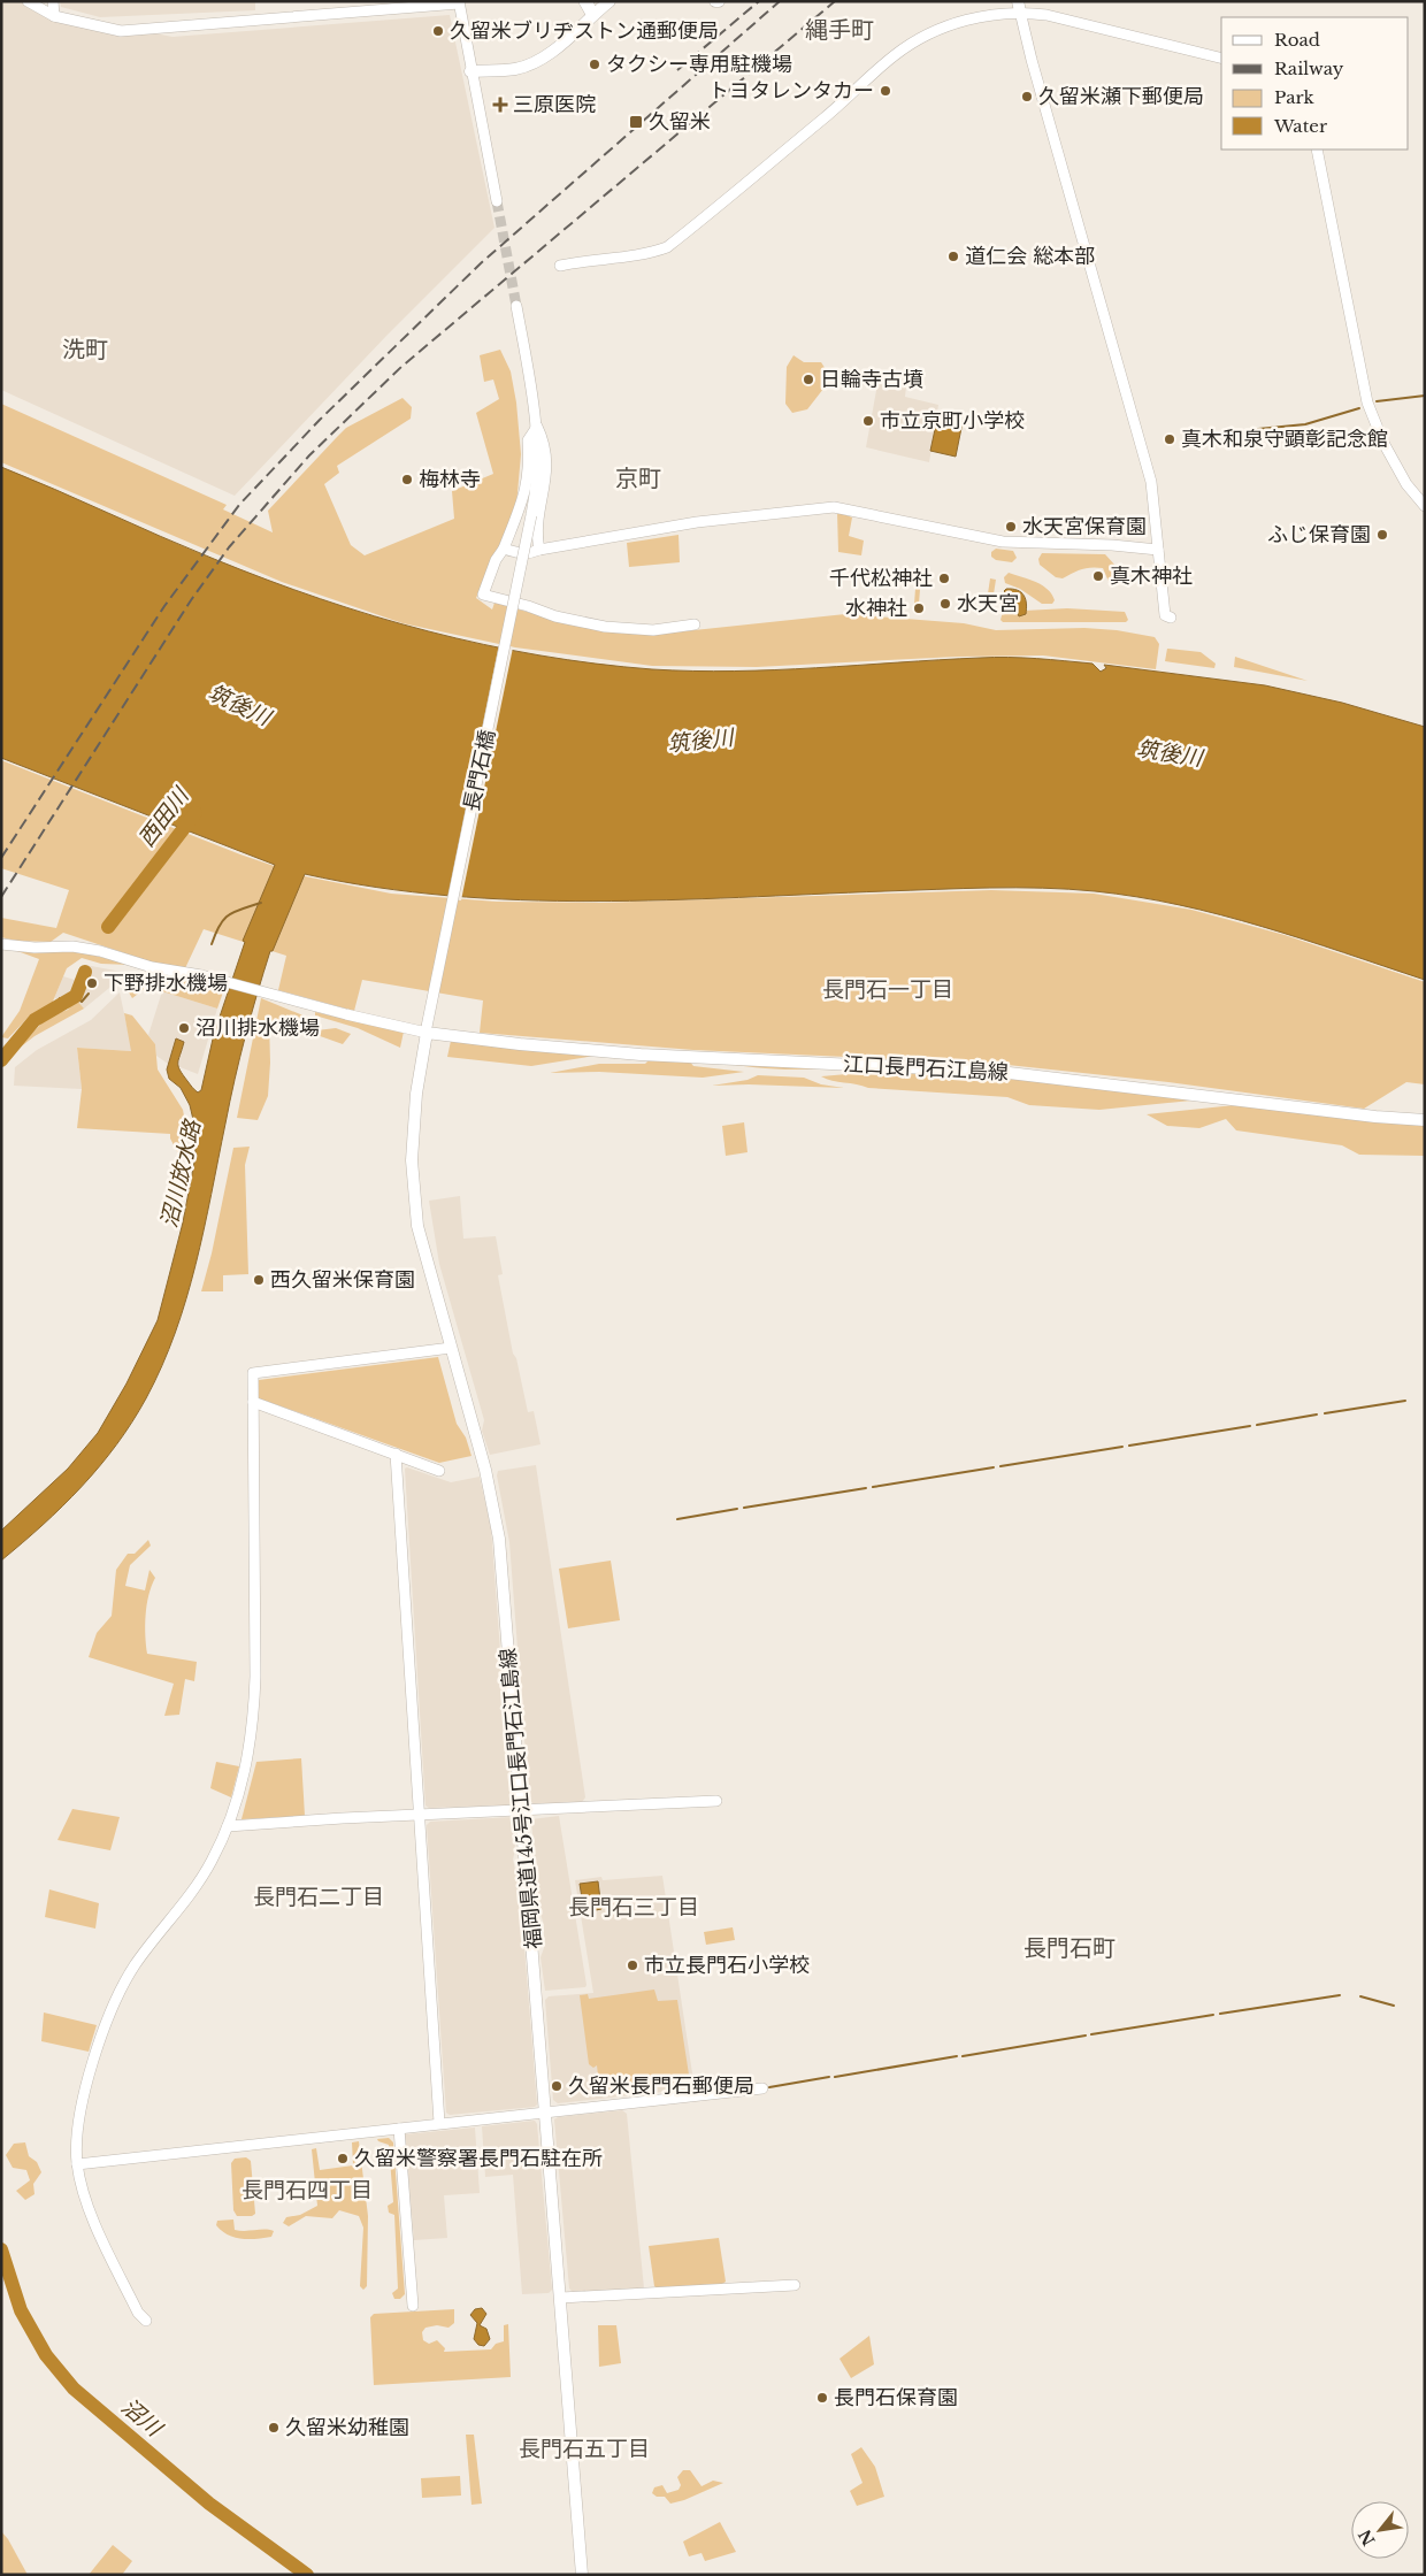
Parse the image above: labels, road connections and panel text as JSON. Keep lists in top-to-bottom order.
{
  "streets": {
    "main road": ["江口長門石江島線", "福岡県道145号江口長門石江島線"],
    "street": ["長門石橋"]
  },
  "crossings": [
    ["長門石橋", "江口長門石江島線"],
    ["長門石橋", "福岡県道145号江口長門石江島線"],
    ["江口長門石江島線", "福岡県道145号江口長門石江島線"]
  ],
  "districts": [
    "縄手町",
    "洗町",
    "京町",
    "長門石一丁目",
    "長門石二丁目",
    "長門石三丁目",
    "長門石町",
    "長門石四丁目",
    "長門石五丁目"
  ],
  "water": [
    "筑後川",
    "西田川",
    "沼川放水路",
    "沼川"
  ],
  "places": {
    "other": [
      "久留米ブリヂストン通郵便局",
      "タクシー専用駐機場",
      "トヨタレンタカー",
      "久留米瀬下郵便局",
      "道仁会 総本部",
      "日輪寺古墳",
      "市立京町小学校",
      "真木和泉守顕彰記念館",
      "梅林寺",
      "水天宮保育園",
      "ふじ保育園",
      "真木神社",
      "千代松神社",
      "水天宮",
      "水神社",
      "下野排水機場",
      "沼川排水機場",
      "西久留米保育園",
      "市立長門石小学校",
      "久留米長門石郵便局",
      "久留米警察署長門石駐在所",
      "長門石保育園",
      "久留米幼稚園"
    ],
    "health": ["三原医院"],
    "transit": ["久留米"]
  },
  "legend": [
    "Road",
    "Railway",
    "Park",
    "Water"
  ],
  "north": "bottom left"
}
